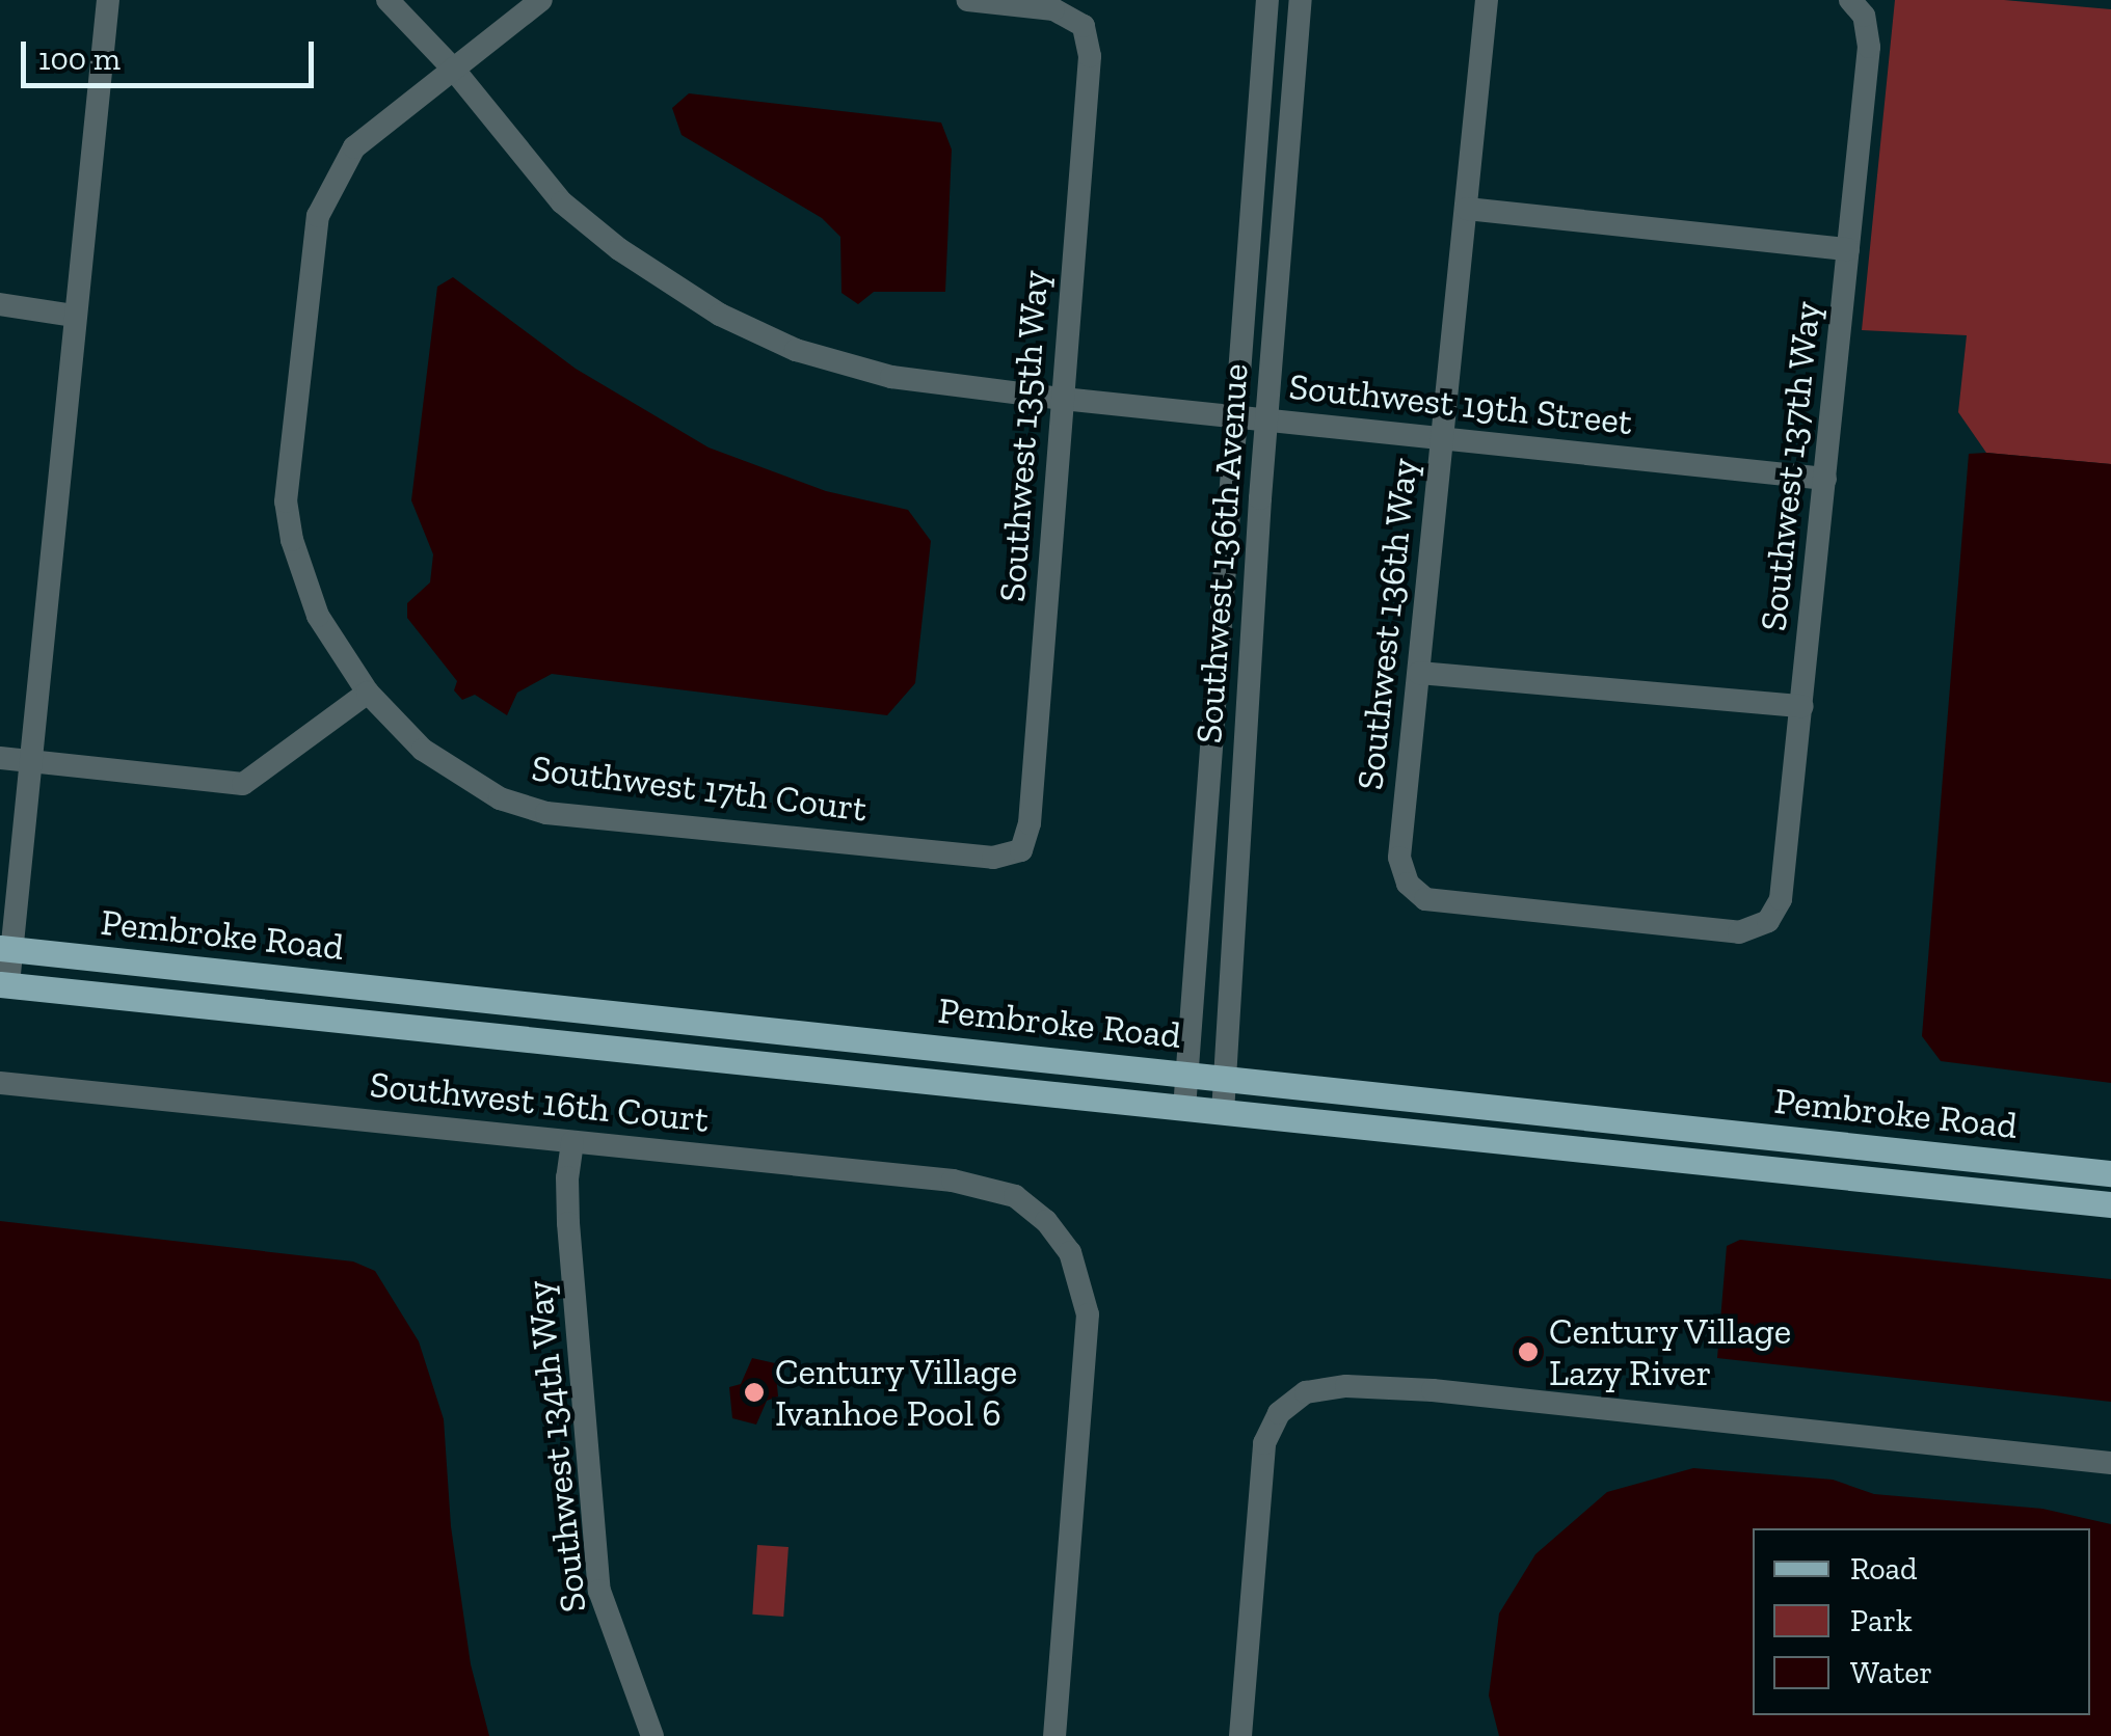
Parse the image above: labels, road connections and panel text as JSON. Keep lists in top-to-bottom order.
{
  "streets": {
    "main road": ["Pembroke Road"],
    "street": [
      "Southwest 19th Street",
      "Southwest 135th Way",
      "Southwest 137th Way",
      "Southwest 136th Avenue",
      "Southwest 136th Way",
      "Southwest 17th Court",
      "Southwest 16th Court",
      "Southwest 134th Way"
    ]
  },
  "crossings": [
    ["Southwest 19th Street", "Southwest 135th Way"],
    ["Southwest 19th Street", "Southwest 137th Way"],
    ["Southwest 19th Street", "Southwest 136th Avenue"],
    ["Southwest 19th Street", "Southwest 136th Way"],
    ["Southwest 19th Street", "Southwest 17th Court"],
    ["Southwest 135th Way", "Southwest 17th Court"],
    ["Southwest 137th Way", "Southwest 136th Way"],
    ["Southwest 136th Avenue", "Pembroke Road"],
    ["Southwest 16th Court", "Southwest 134th Way"]
  ],
  "places": ["Century Village Lazy River", "Century Village Ivanhoe Pool 6"],
  "legend": ["Road", "Park", "Water"],
  "scale_bar": "100 m"
}
